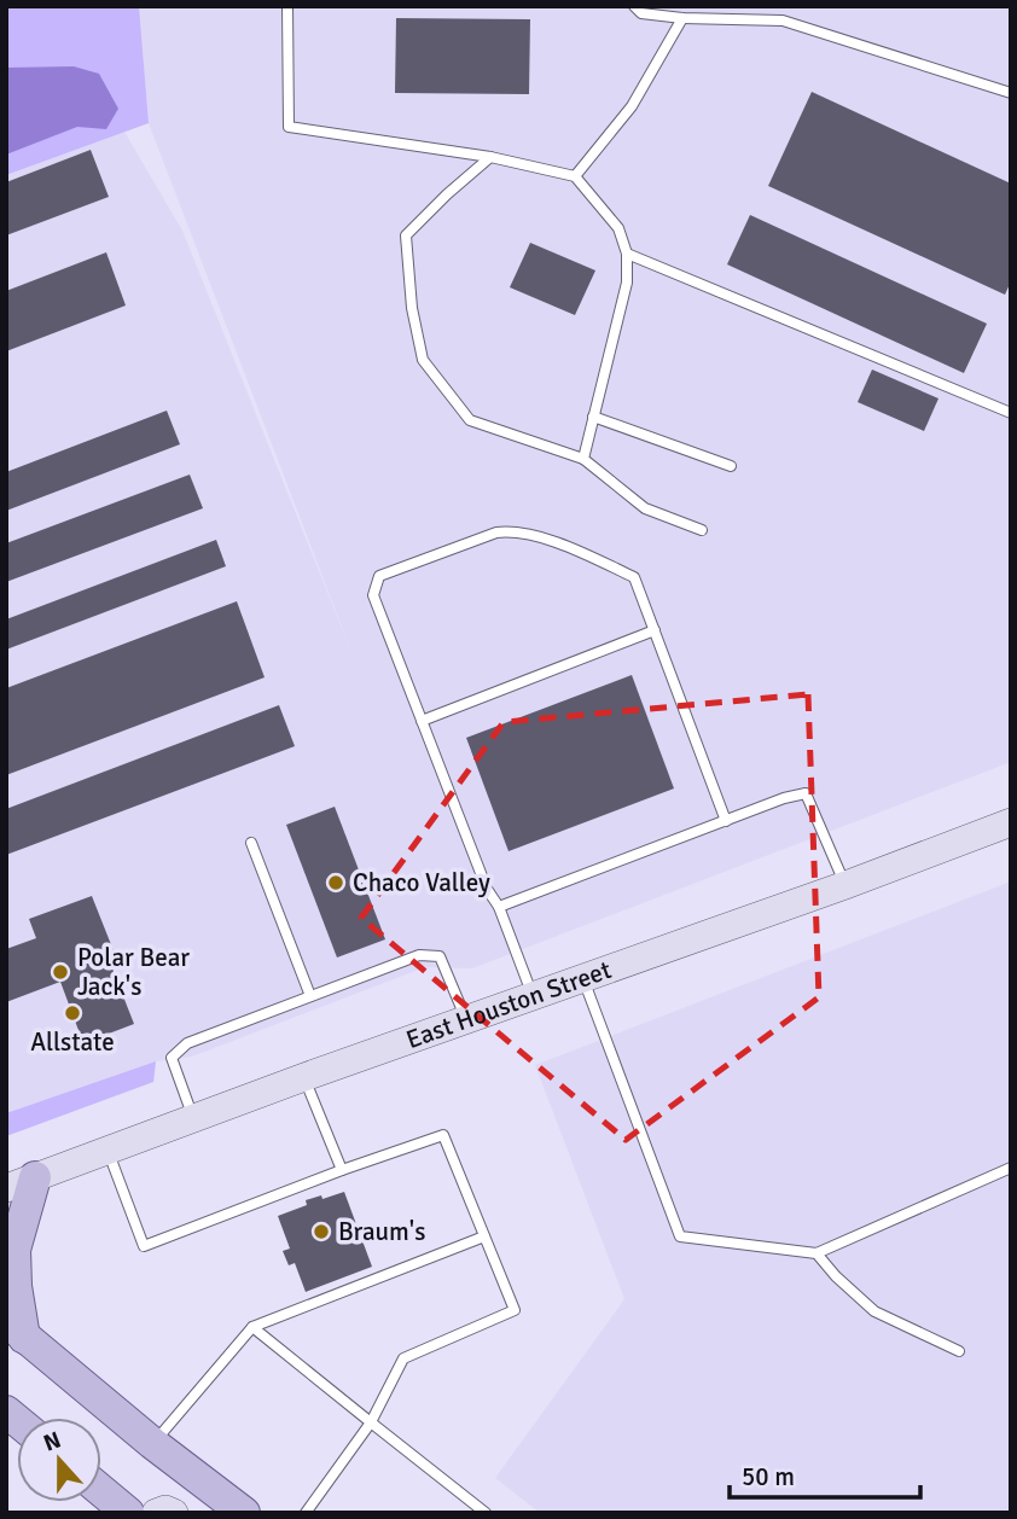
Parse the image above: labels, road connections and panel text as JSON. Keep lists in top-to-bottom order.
{
  "streets": {
    "street": ["East Houston Street"]
  },
  "places": [
    "Chaco Valley",
    "Polar Bear Jack's",
    "Allstate",
    "Braum's"
  ],
  "scale_bar": "50 m",
  "north": "top"
}
